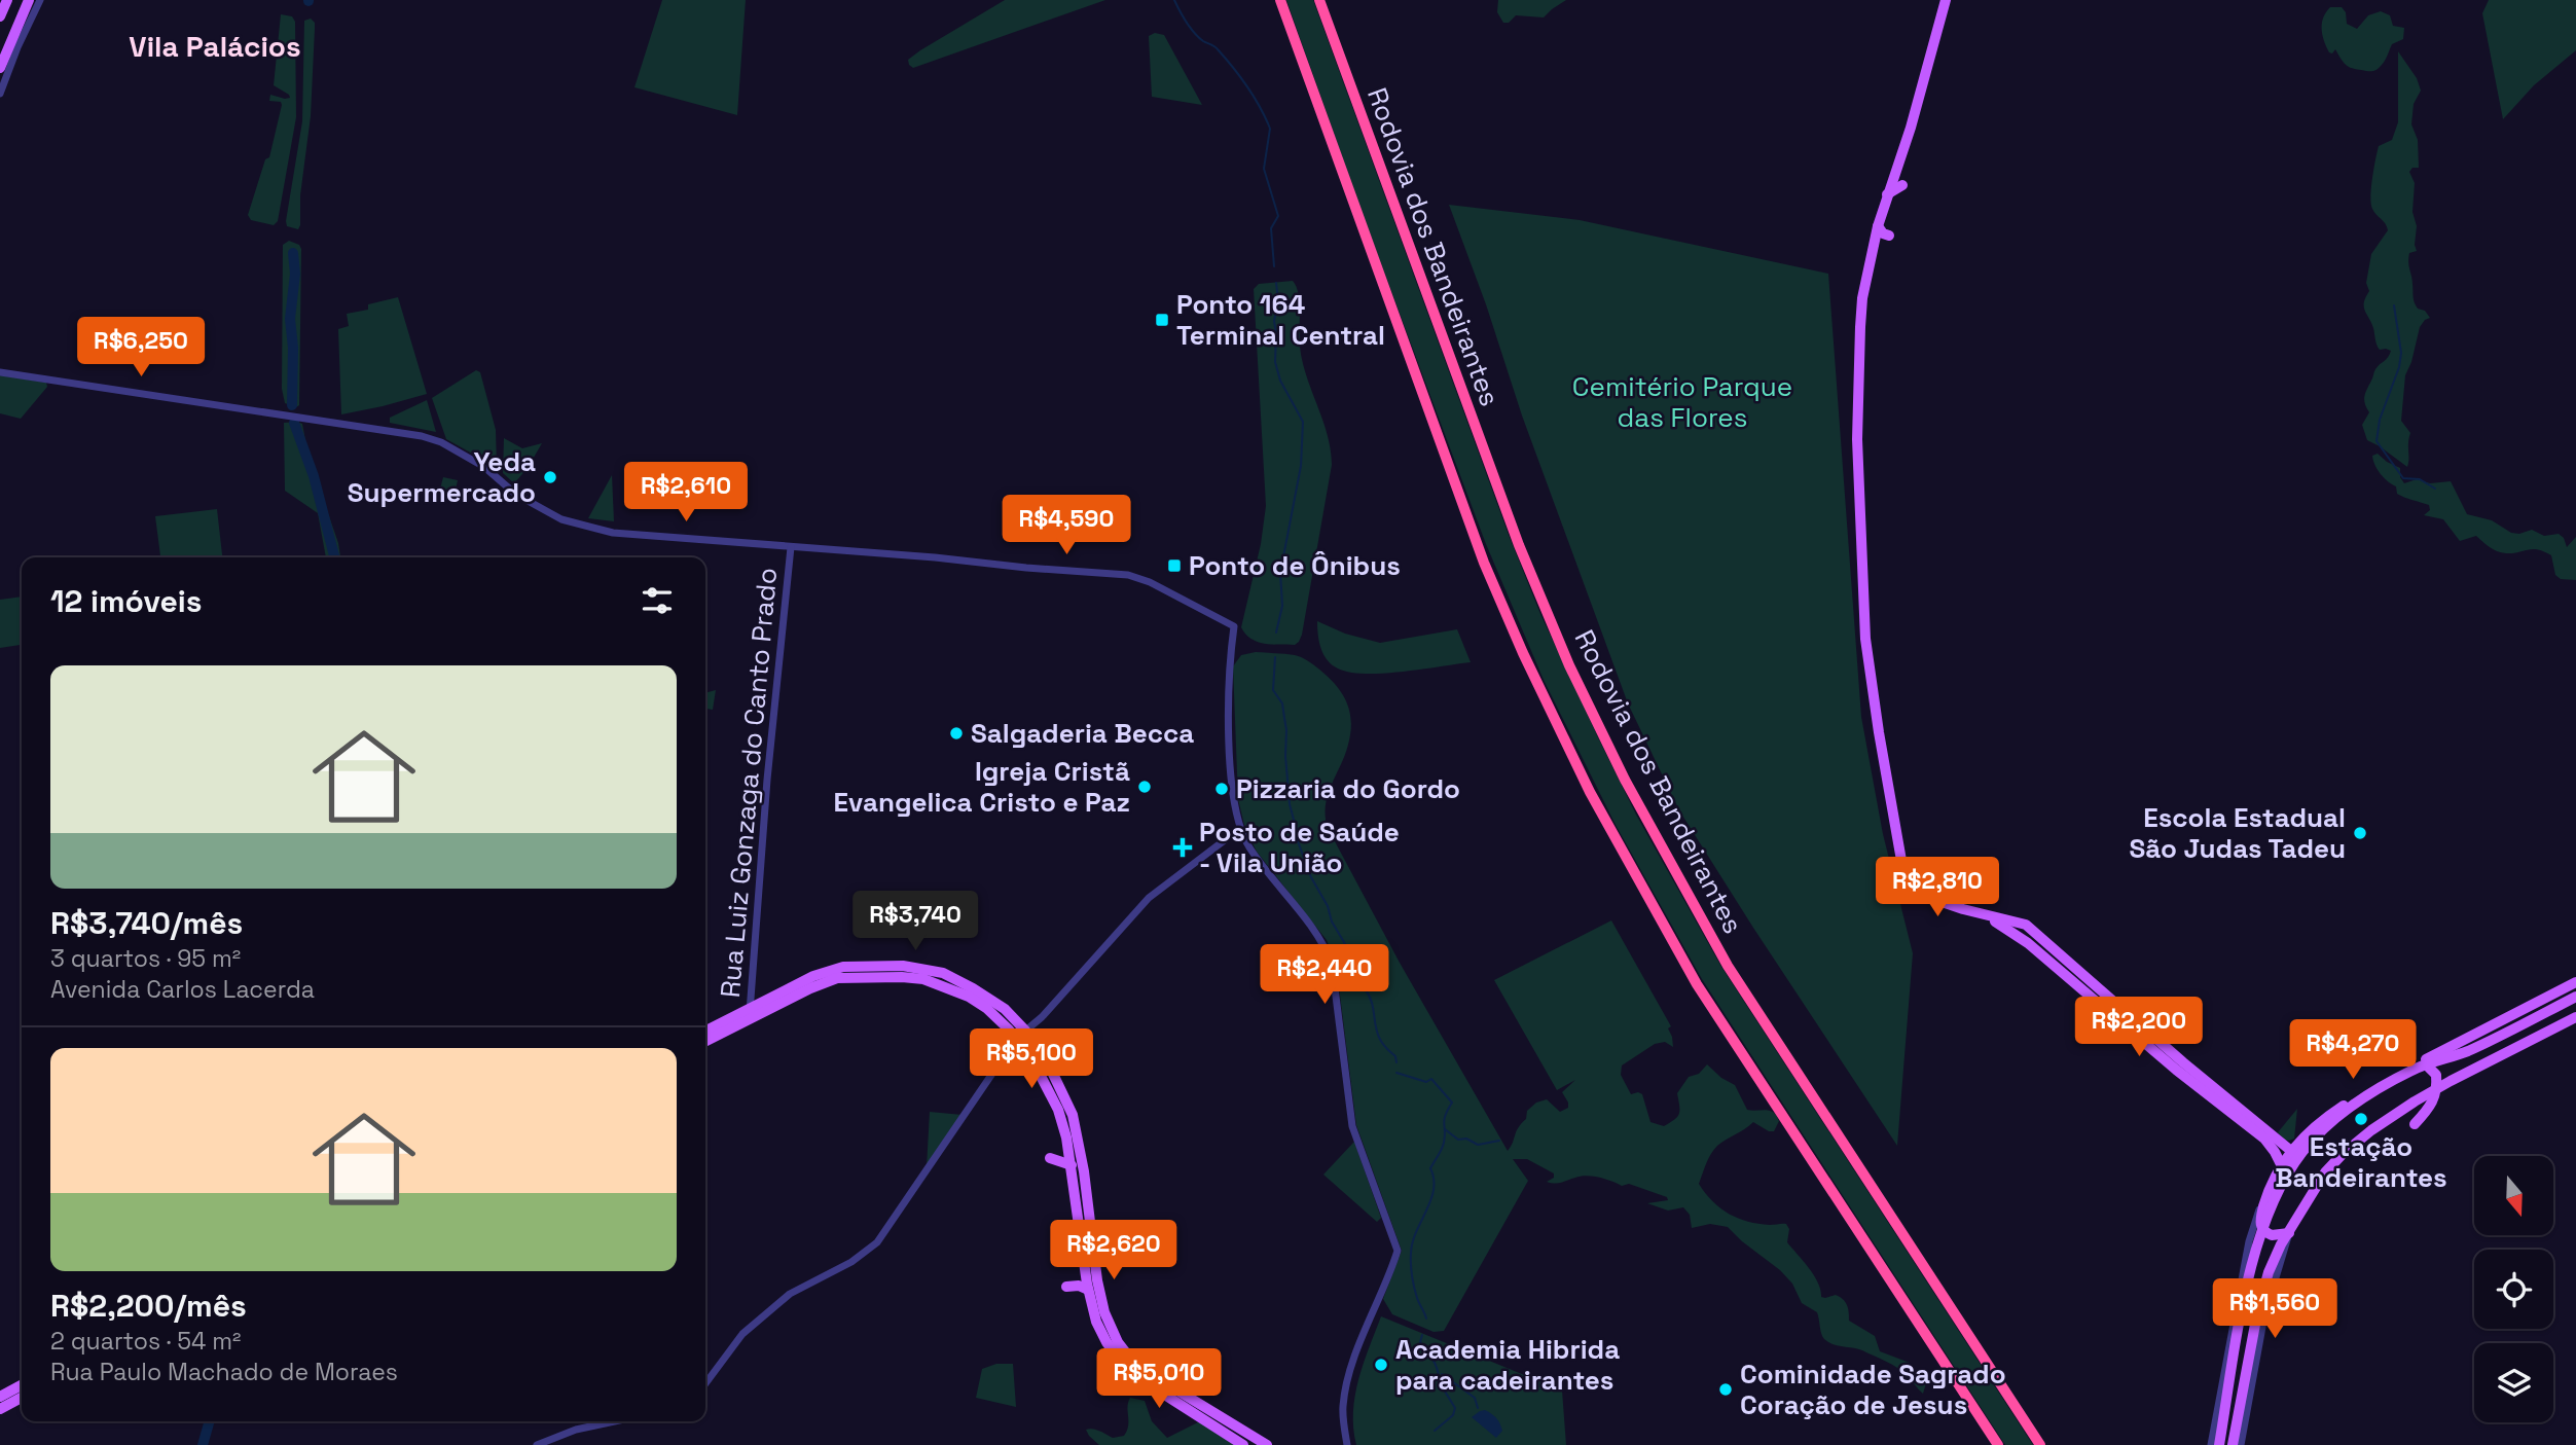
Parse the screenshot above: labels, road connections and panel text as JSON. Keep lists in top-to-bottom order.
{
  "streets": {
    "highway": ["Rodovia dos Bandeirantes"],
    "street": ["Rua Luiz Gonzaga do Canto Prado"]
  },
  "districts": ["Vila Palácios"],
  "parks": ["Cemitério Parque das Flores"],
  "places": {
    "transit": ["Ponto 164 Terminal Central", "Ponto de Ônibus"],
    "other": [
      "Yeda Supermercado",
      "Salgaderia Becca",
      "Igreja Cristã Evangelica Cristo e Paz",
      "Pizzaria do Gordo",
      "Escola Estadual São Judas Tadeu",
      "Estação Bandeirantes",
      "Academia Hibrida para cadeirantes",
      "Cominidade Sagrado Coração de Jesus"
    ],
    "health": ["Posto de Saúde - Vila União"]
  },
  "north": "bottom",
  "page": {
    "price": [
      "R$6,250",
      "R$2,610",
      "R$4,590",
      "R$2,810",
      "R$3,740",
      "R$2,440",
      "R$2,200",
      "R$4,270",
      "R$5,100",
      "R$2,620",
      "R$1,560",
      "R$5,010"
    ],
    "heading": "12 imóveis",
    "list": [
      {
        "name": "R$3,740/mês",
        "note": "3 quartos · 95 m² · Avenida Carlos Lacerda"
      },
      {
        "name": "R$2,200/mês",
        "note": "2 quartos · 54 m² · Rua Paulo Machado de Moraes"
      }
    ]
  }
}
